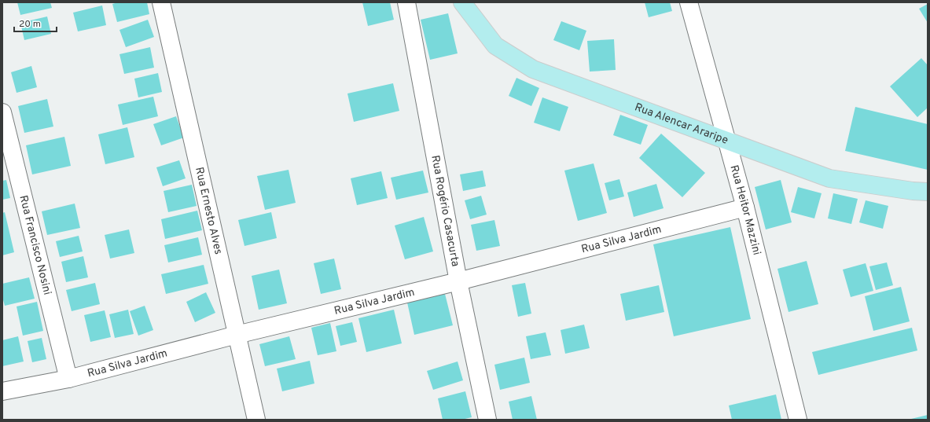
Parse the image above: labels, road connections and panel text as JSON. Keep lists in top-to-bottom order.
{
  "streets": {
    "main road": ["Rua Alencar Araripe"],
    "street": [
      "Rua Heitor Mazzini",
      "Rua Ernesto Alves",
      "Rua Rogério Casacurta",
      "Rua Silva Jardim",
      "Rua Francisco Nosini"
    ]
  },
  "crossings": [
    ["Rua Alencar Araripe", "Rua Heitor Mazzini"],
    ["Rua Heitor Mazzini", "Rua Silva Jardim"],
    ["Rua Ernesto Alves", "Rua Silva Jardim"],
    ["Rua Rogério Casacurta", "Rua Silva Jardim"],
    ["Rua Silva Jardim", "Rua Francisco Nosini"]
  ],
  "scale_bar": "20 m"
}
